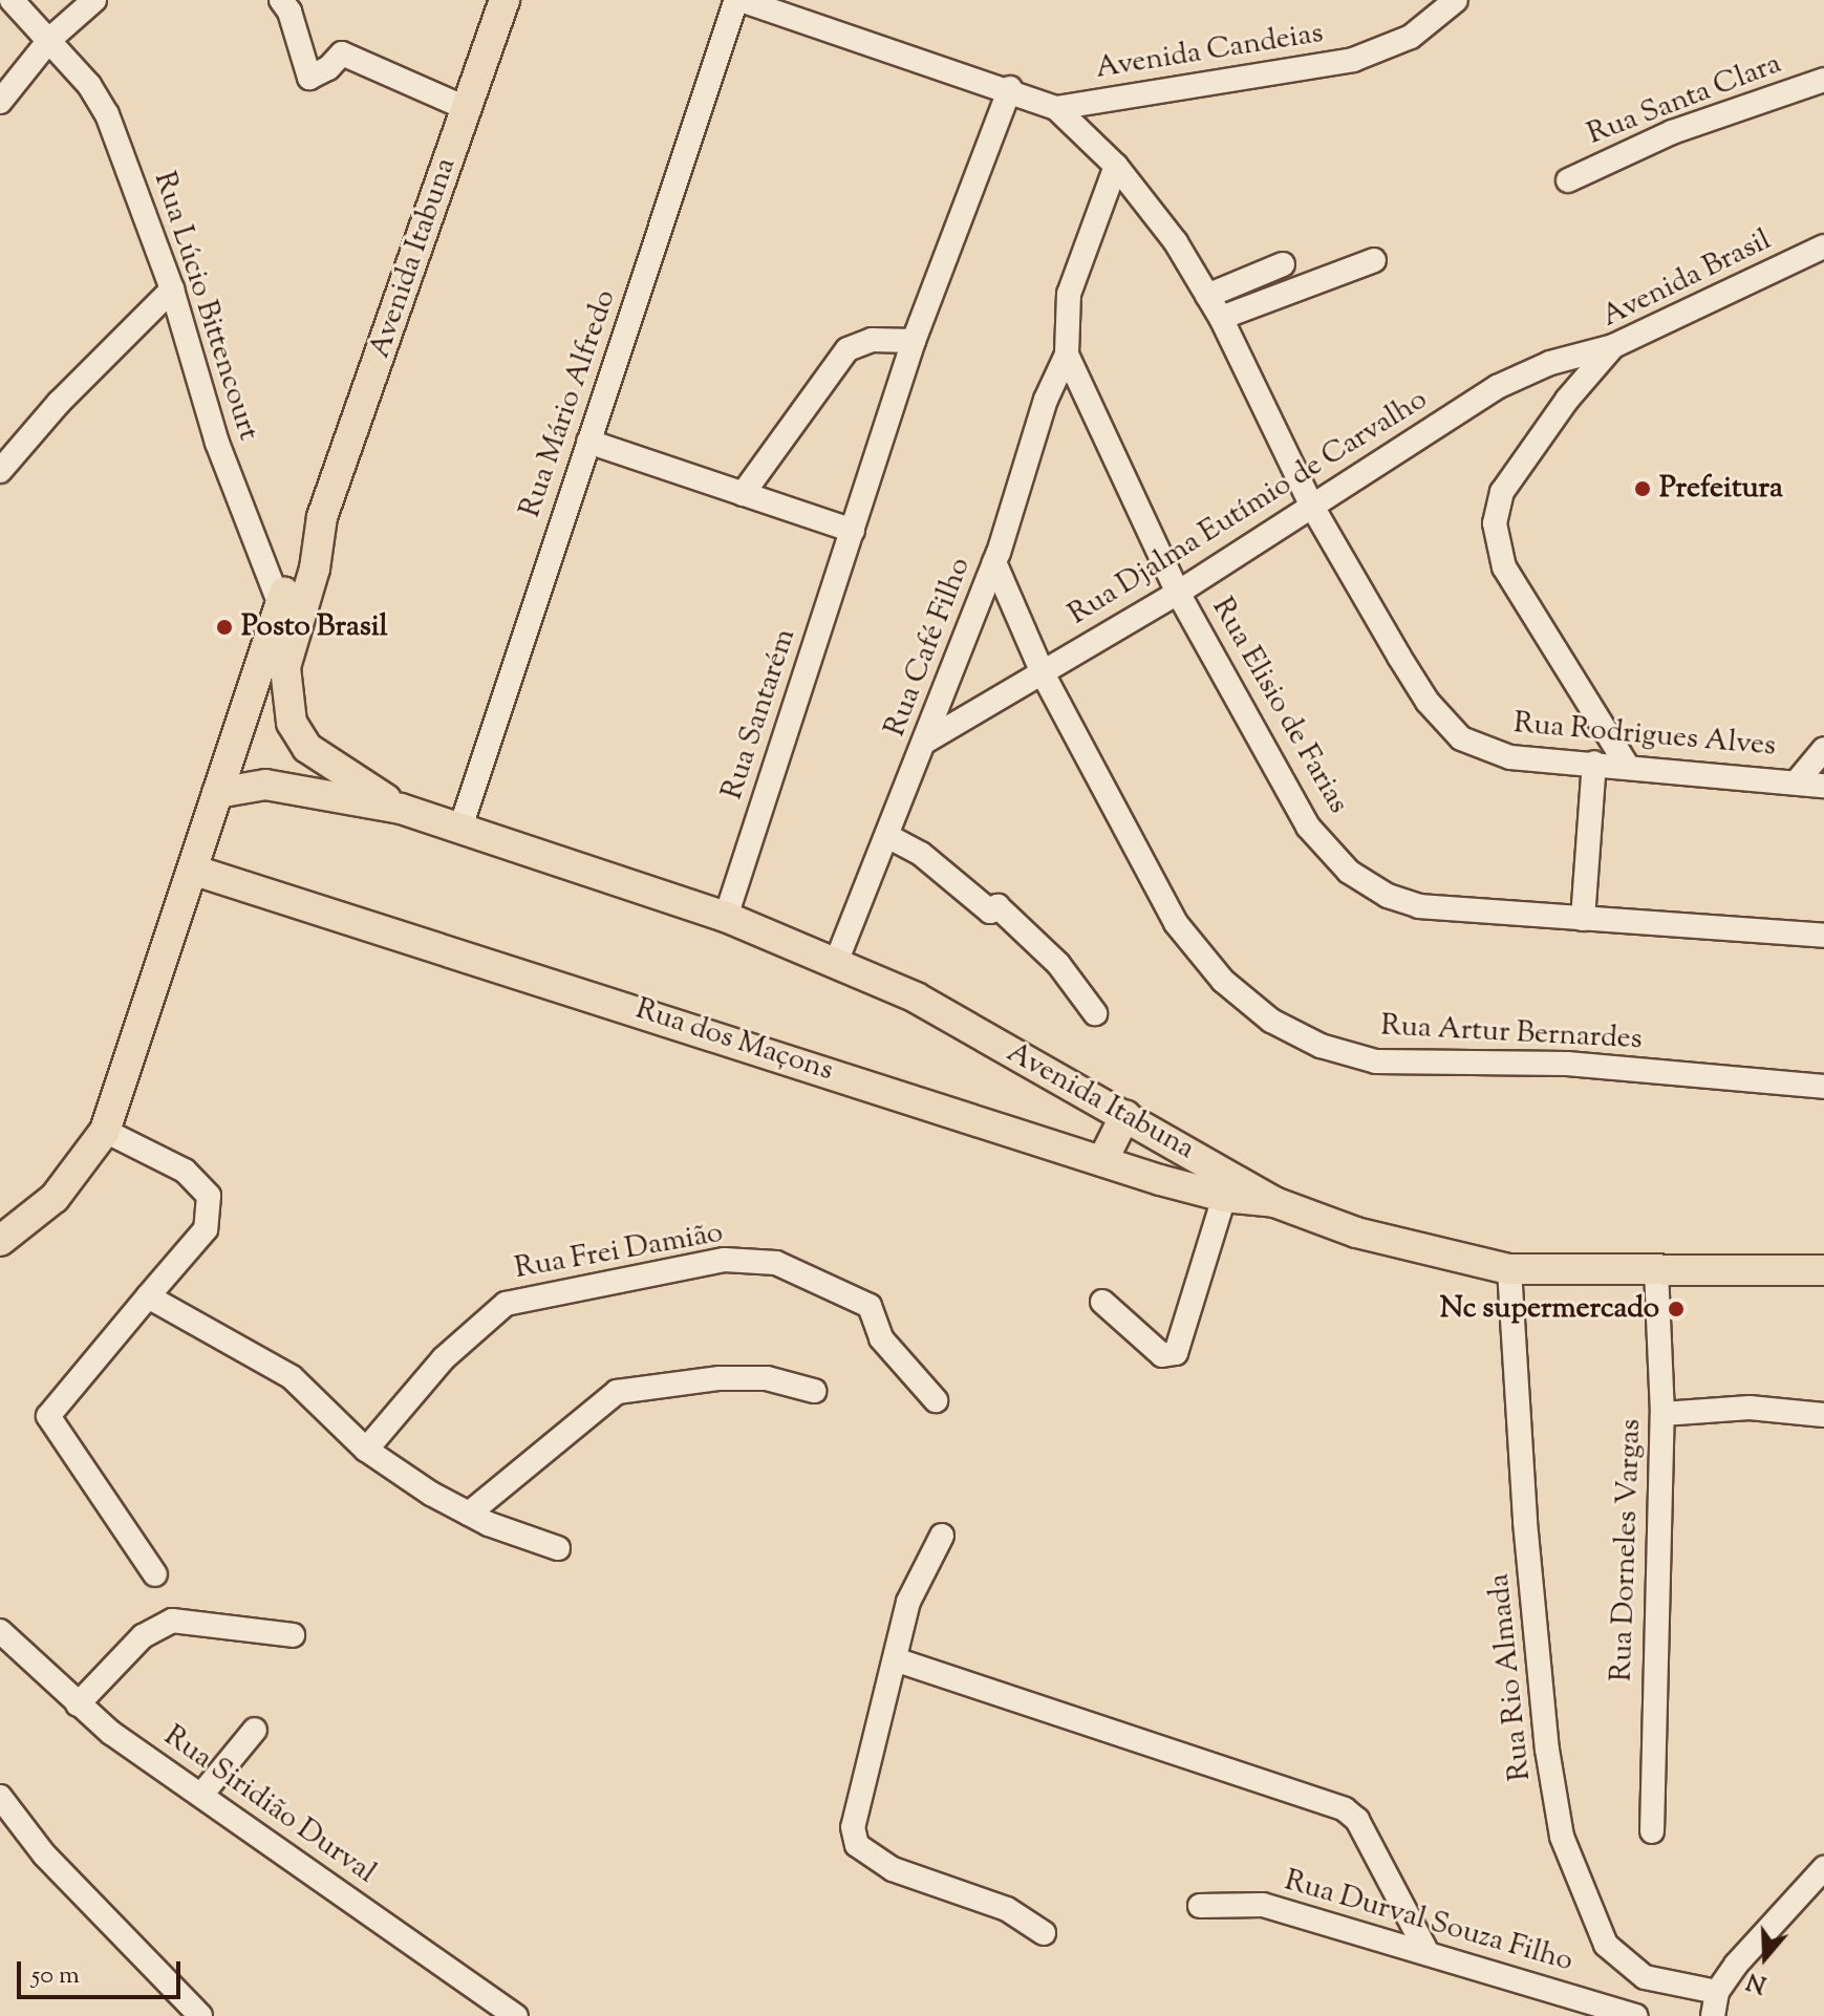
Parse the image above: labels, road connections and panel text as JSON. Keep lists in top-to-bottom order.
{
  "streets": {
    "main road": ["Avenida Itabuna", "Rua dos Maçons"],
    "street": [
      "Avenida Candeias",
      "Rua Santa Clara",
      "Avenida Brasil",
      "Rua Lúcio Bittencourt",
      "Rua Mário Alfredo",
      "Rua Djalma Eutímio de Carvalho",
      "Rua Café Filho",
      "Rua Elisio de Farias",
      "Rua Santarém",
      "Rua Rodrigues Alves",
      "Rua Artur Bernardes",
      "Rua Frei Damião",
      "Rua Dorneles Vargas",
      "Rua Rio Almada",
      "Rua Siridião Durval",
      "Rua Durval Souza Filho"
    ]
  },
  "crossings": [
    ["Avenida Candeias", "Rua Rodrigues Alves"],
    ["Avenida Itabuna", "Rua Lúcio Bittencourt"],
    ["Avenida Itabuna", "Rua Mário Alfredo"],
    ["Avenida Itabuna", "Rua Café Filho"],
    ["Avenida Itabuna", "Rua Santarém"],
    ["Avenida Itabuna", "Rua dos Maçons"],
    ["Avenida Itabuna", "Rua Dorneles Vargas"],
    ["Avenida Itabuna", "Rua Rio Almada"],
    ["Avenida Brasil", "Rua Djalma Eutímio de Carvalho"],
    ["Avenida Brasil", "Rua Rodrigues Alves"],
    ["Rua Djalma Eutímio de Carvalho", "Rua Café Filho"],
    ["Rua Djalma Eutímio de Carvalho", "Rua Elisio de Farias"],
    ["Rua Djalma Eutímio de Carvalho", "Rua Rodrigues Alves"],
    ["Rua Djalma Eutímio de Carvalho", "Rua Artur Bernardes"],
    ["Rua Café Filho", "Rua Elisio de Farias"],
    ["Rua Café Filho", "Rua Artur Bernardes"]
  ],
  "places": ["Prefeitura", "Posto Brasil", "Nc supermercado"],
  "scale_bar": "50 m",
  "north": "bottom"
}
